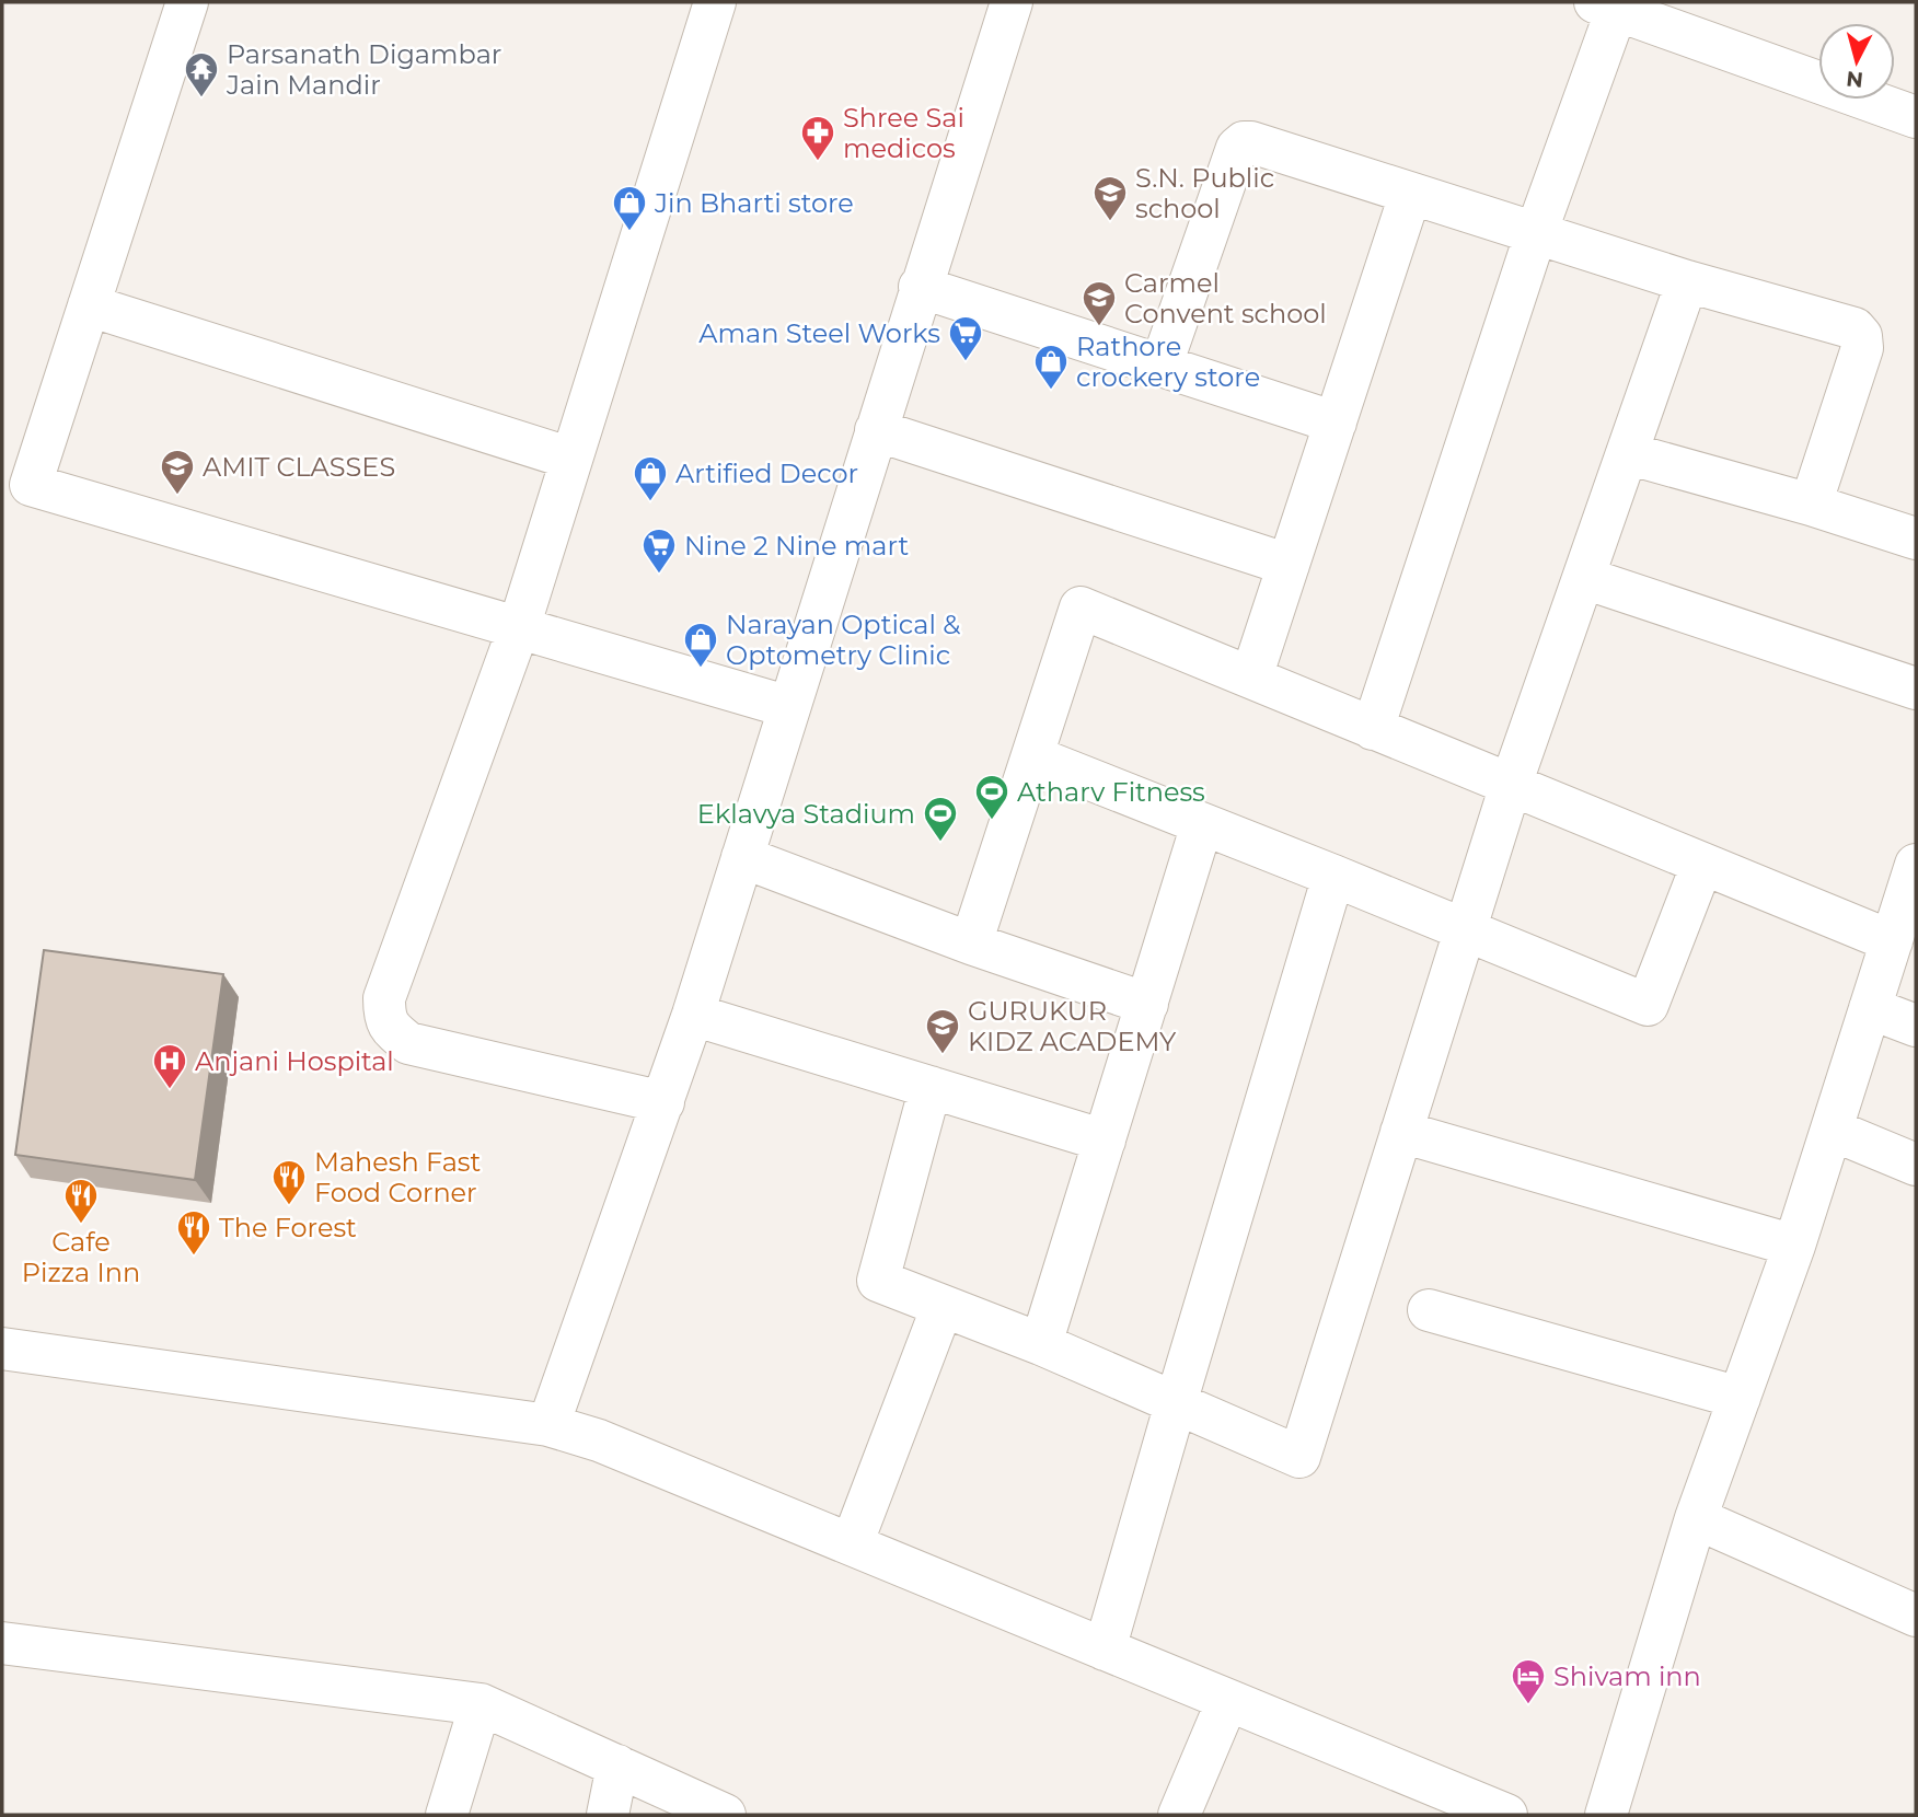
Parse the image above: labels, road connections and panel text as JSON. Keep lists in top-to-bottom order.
{
  "places": {
    "temple": ["Parsanath Digambar Jain Mandir"],
    "pharmacy": ["Shree Sai medicos"],
    "school or university": [
      "S.N. Public school",
      "Carmel Convent school",
      "AMIT CLASSES",
      "GURUKUR KIDZ ACADEMY"
    ],
    "shop": [
      "Jin Bharti store",
      "Rathore crockery store",
      "Artified Decor",
      "Narayan Optical & Optometry Clinic"
    ],
    "supermarket": ["Aman Steel Works", "Nine 2 Nine mart"],
    "sports": ["Atharv Fitness", "Eklavya Stadium"],
    "hospital": ["Anjani Hospital"],
    "restaurant": ["Mahesh Fast Food Corner", "Cafe Pizza Inn", "The Forest"],
    "hotel": ["Shivam inn"]
  },
  "north": "bottom"
}
